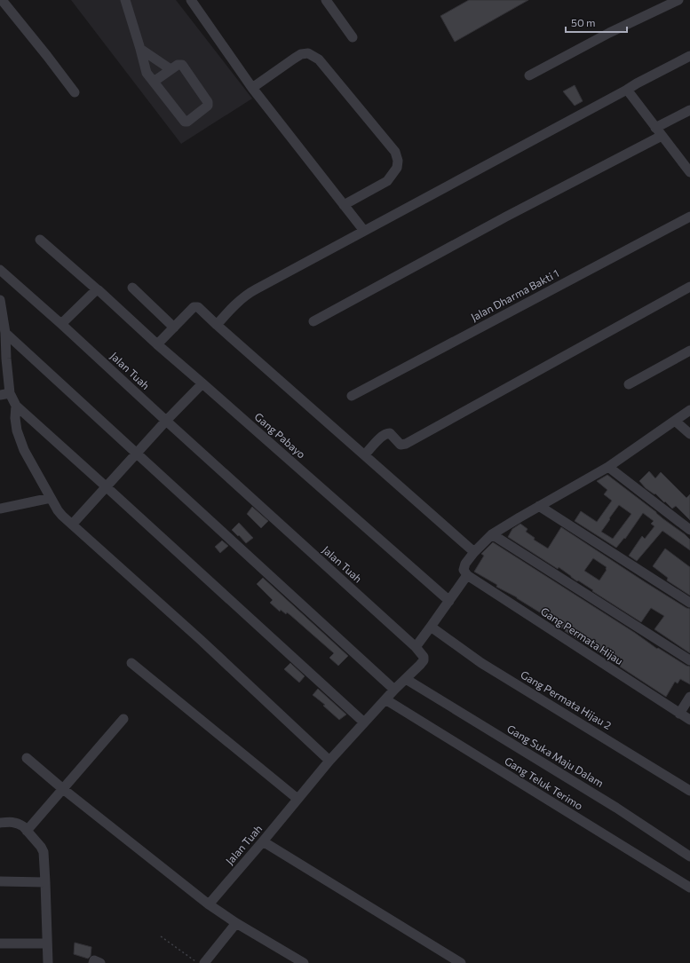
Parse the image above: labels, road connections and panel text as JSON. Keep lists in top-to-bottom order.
{
  "streets": {
    "street": [
      "Jalan Dharma Bakti 1",
      "Jalan Tuah",
      "Gang Pabayo",
      "Gang Permata Hijau",
      "Gang Permata Hijau 2",
      "Gang Suka Maju Dalam",
      "Gang Teluk Terimo"
    ]
  },
  "crossings": [
    ["Jalan Tuah", "Gang Suka Maju Dalam"],
    ["Jalan Tuah", "Gang Teluk Terimo"]
  ],
  "scale_bar": "50 m"
}
